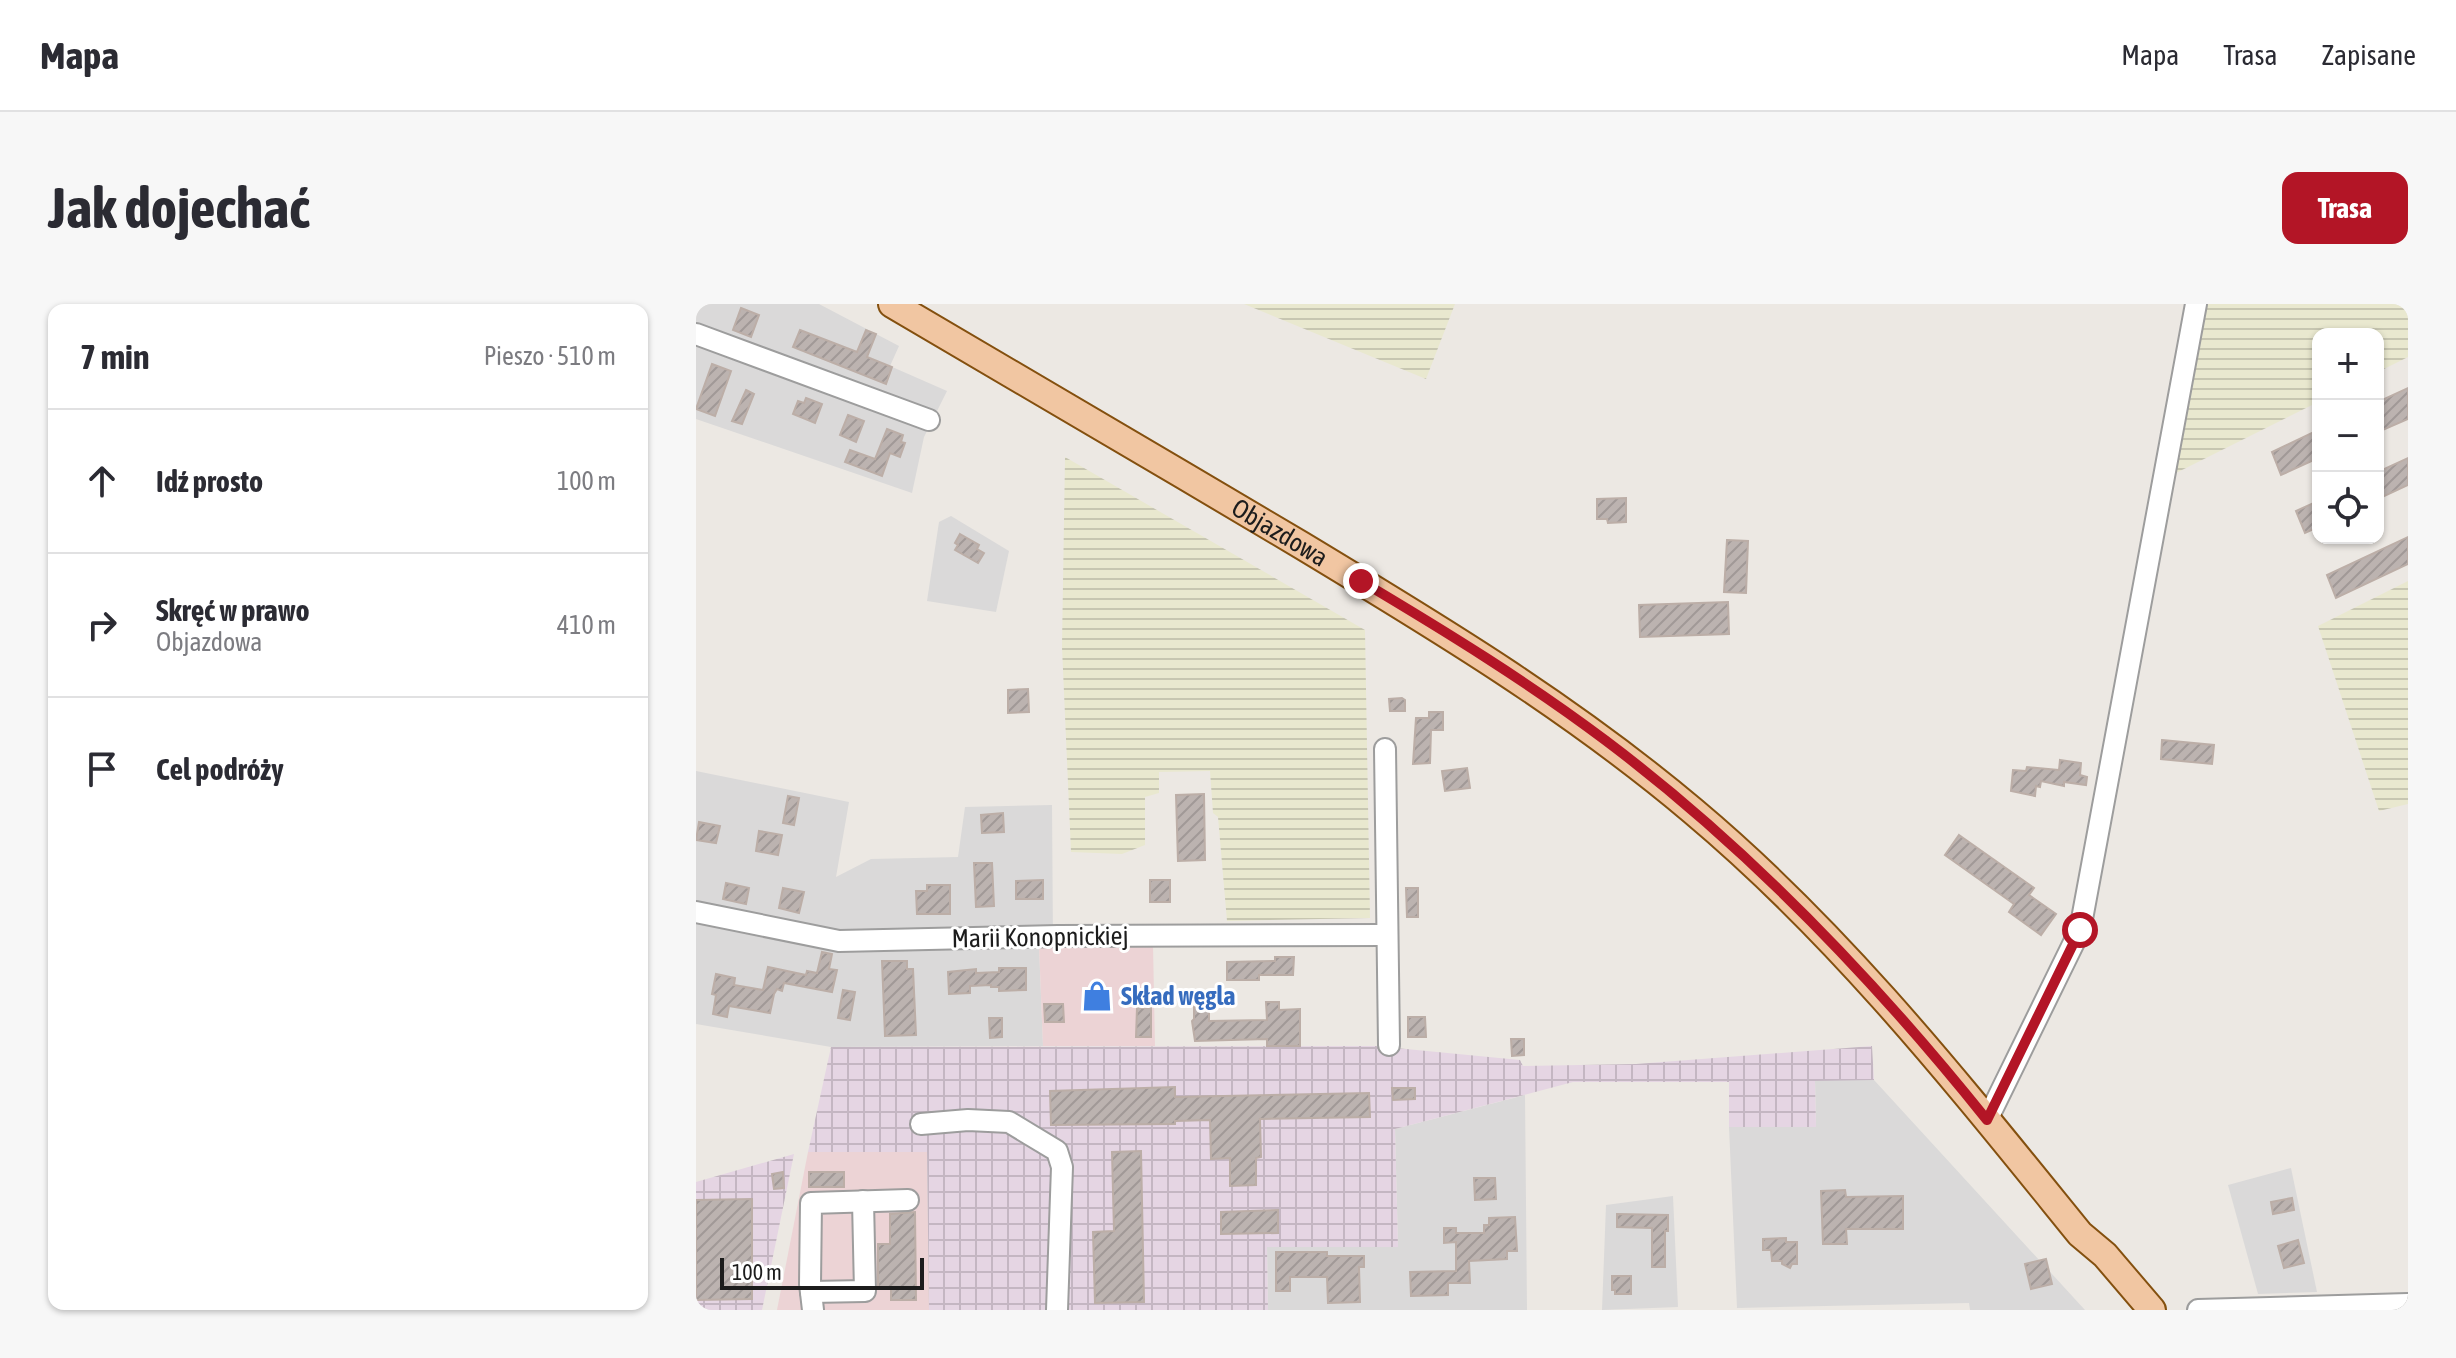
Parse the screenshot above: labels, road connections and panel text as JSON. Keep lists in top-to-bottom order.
{
  "streets": {
    "main road": ["Objazdowa"],
    "street": ["Marii Konopnickiej"]
  },
  "places": {
    "shop": ["Skład węgla"]
  },
  "scale_bar": "100 m",
  "page": {
    "header": "Mapa",
    "nav": ["Mapa", "Trasa", "Zapisane"],
    "buttons": "Trasa",
    "title": "Jak dojechać",
    "heading": ["7 min", "Pieszo · 510 m"],
    "map_buttons": ["+", "−"],
    "list": [
      ["Idź prosto", "100 m"],
      ["Skręć w prawo", "Objazdowa", "410 m"],
      "Cel podróży"
    ],
    "scale": "100 m"
  }
}
